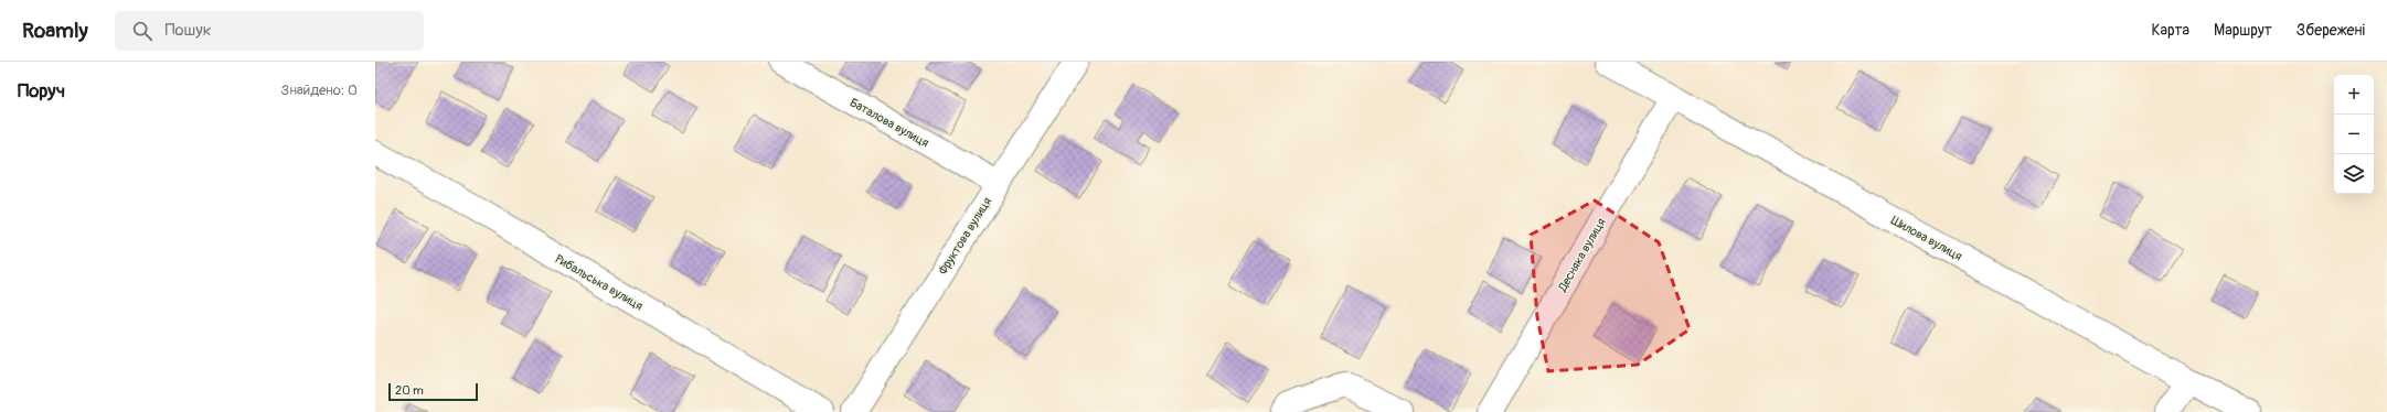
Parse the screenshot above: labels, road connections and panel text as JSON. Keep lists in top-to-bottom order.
{
  "streets": {
    "street": [
      "Баталова вулиця",
      "Фруктова вулиця",
      "Шилова вулиця",
      "Десняка вулиця",
      "Рибальська вулиця"
    ]
  },
  "crossings": [
    ["Баталова вулиця", "Фруктова вулиця"],
    ["Шилова вулиця", "Десняка вулиця"]
  ],
  "scale_bar": "20 m",
  "page": {
    "header": "Roamly",
    "search": "Пошук",
    "nav": ["Карта", "Маршрут", "Збережені"],
    "heading": ["Поруч", "Знайдено: 0"],
    "map_buttons": ["+", "−"],
    "scale": "20 m"
  }
}
